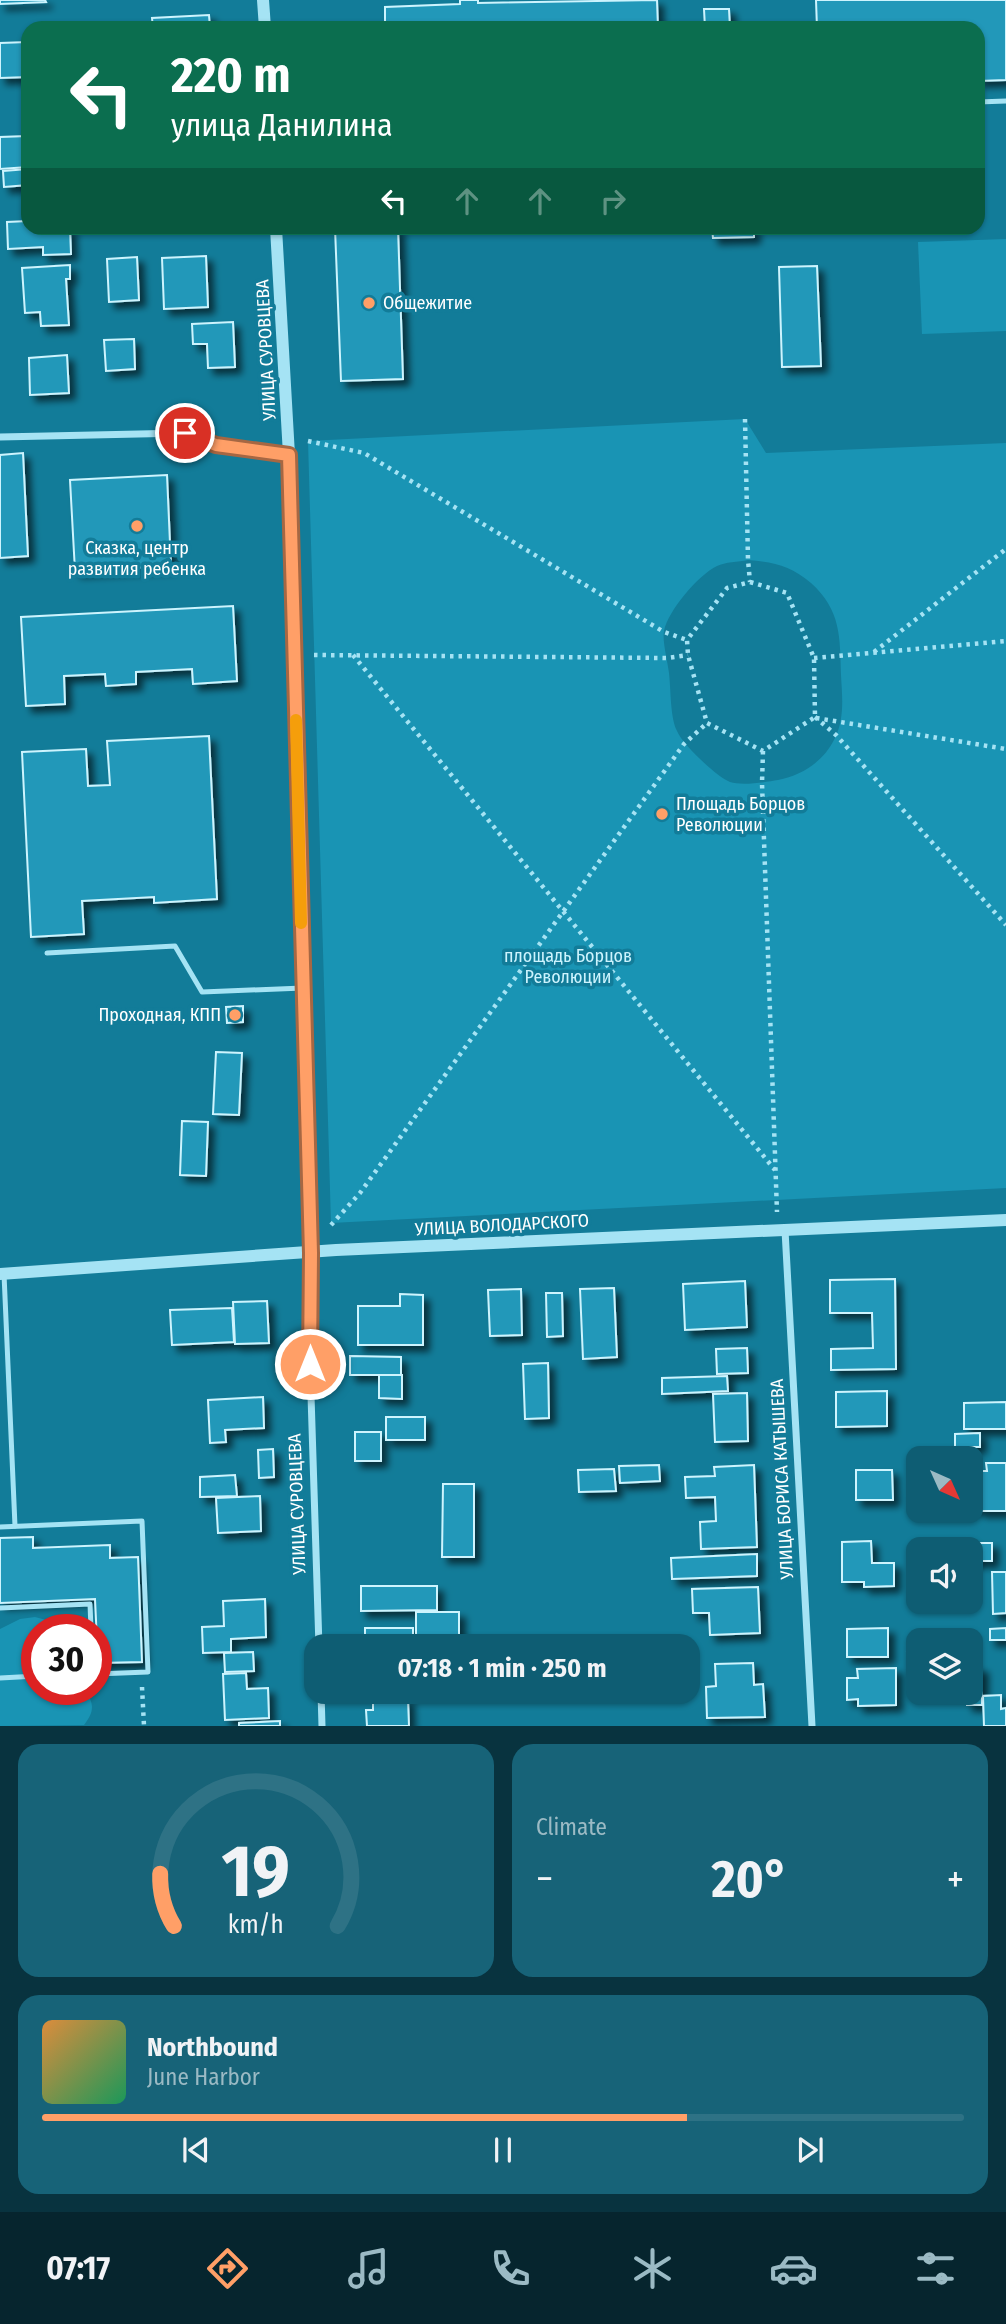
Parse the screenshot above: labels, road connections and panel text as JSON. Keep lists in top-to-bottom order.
{
  "streets": {
    "street": ["УЛИЦА СУРОВЦЕВА", "УЛИЦА ВОЛОДАРСКОГО", "УЛИЦА БОРИСА КАТЫШЕВА"]
  },
  "crossings": [
    ["УЛИЦА СУРОВЦЕВА", "УЛИЦА ВОЛОДАРСКОГО"],
    ["УЛИЦА ВОЛОДАРСКОГО", "УЛИЦА БОРИСА КАТЫШЕВА"]
  ],
  "parks": ["площадь Борцов Революции"],
  "places": [
    "Общежитие",
    "Сказка, центр развития ребенка",
    "Площадь Борцов Революции",
    "Проходная, КПП"
  ],
  "north": "bottom right",
  "page": {
    "turn": ["220 m", "улица Данилина"],
    "limit": "30",
    "trip": "07:18 · 1 min · 250 m",
    "tile": "Climate",
    "heat": ["−", "20°", "+"],
    "song": ["Northbound", "June Harbor"],
    "tabs": "07:17",
    "gauge": ["19", "km/h"]
  }
}
